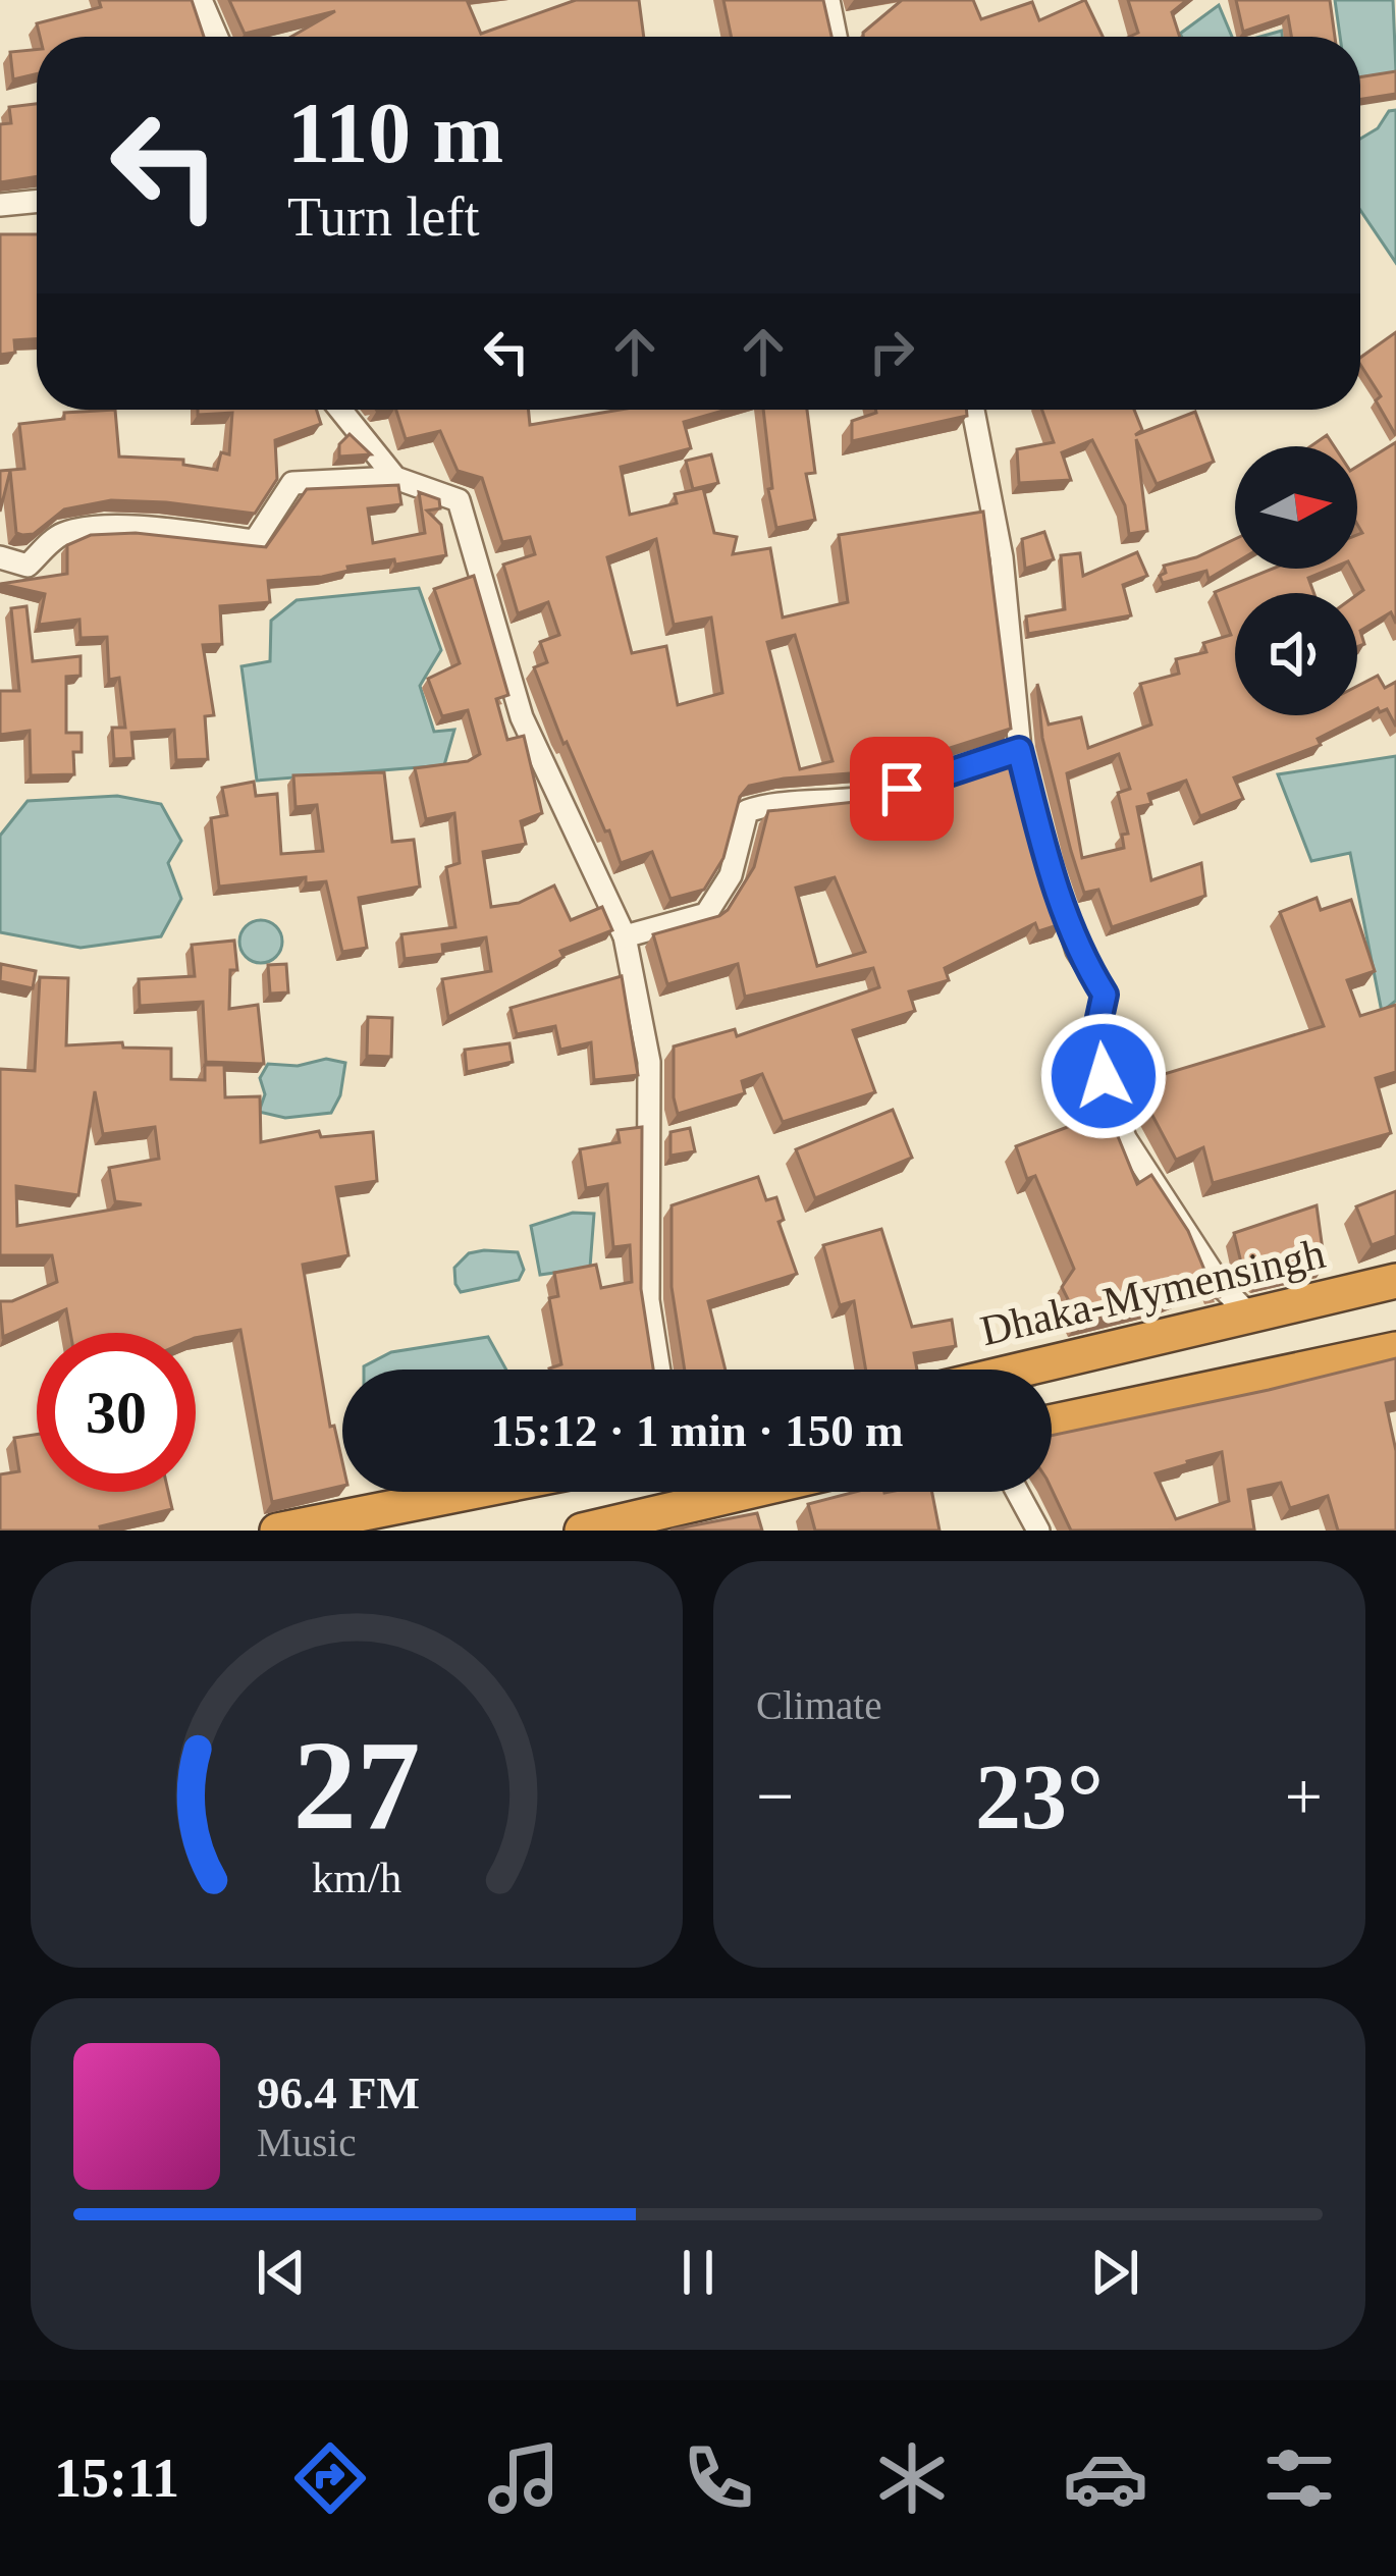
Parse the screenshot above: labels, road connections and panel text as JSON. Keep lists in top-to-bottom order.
{
  "streets": {
    "highway": ["Dhaka-Mymensingh"]
  },
  "north": "right",
  "page": {
    "turn": ["110 m", "Turn left"],
    "limit": "30",
    "trip": "15:12 · 1 min · 150 m",
    "tile": "Climate",
    "heat": ["−", "23°", "+"],
    "song": ["96.4 FM", "Music"],
    "tabs": "15:11",
    "gauge": ["27", "km/h"]
  }
}
